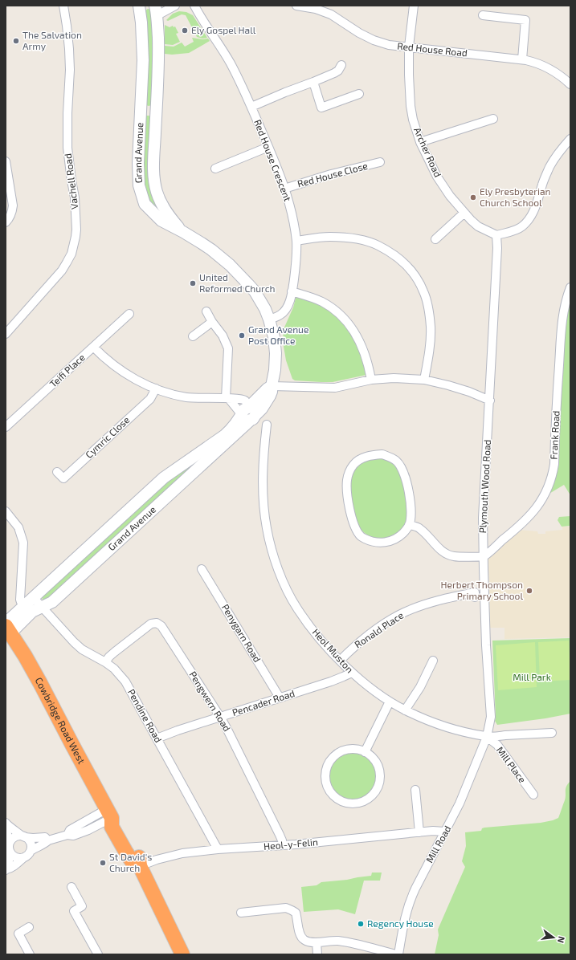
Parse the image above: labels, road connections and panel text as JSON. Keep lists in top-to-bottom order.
{
  "streets": {
    "highway": ["Cowbridge Road West"],
    "street": [
      "Red House Road",
      "Grand Avenue",
      "Archer Road",
      "Red House Crescent",
      "Red House Close",
      "Vachell Road",
      "Teifi Place",
      "Frank Road",
      "Cymric Close",
      "Plymouth Wood Road",
      "Ronald Place",
      "Penygarn Road",
      "Heol Muston",
      "Pengwern Road",
      "Pencader Road",
      "Pendine Road",
      "Mill Place",
      "Heol-y-Felin",
      "Mill Road"
    ]
  },
  "crossings": [
    ["Red House Road", "Archer Road"],
    ["Grand Avenue", "Red House Crescent"],
    ["Grand Avenue", "Pendine Road"],
    ["Grand Avenue", "Cowbridge Road West"],
    ["Archer Road", "Plymouth Wood Road"],
    ["Red House Crescent", "Red House Close"],
    ["Frank Road", "Plymouth Wood Road"],
    ["Plymouth Wood Road", "Heol Muston"],
    ["Plymouth Wood Road", "Mill Place"],
    ["Plymouth Wood Road", "Mill Road"],
    ["Ronald Place", "Heol Muston"],
    ["Penygarn Road", "Pencader Road"],
    ["Heol Muston", "Pencader Road"],
    ["Heol Muston", "Mill Place"],
    ["Heol Muston", "Mill Road"],
    ["Pengwern Road", "Pencader Road"],
    ["Pengwern Road", "Pendine Road"],
    ["Pengwern Road", "Heol-y-Felin"],
    ["Pencader Road", "Pendine Road"],
    ["Pendine Road", "Heol-y-Felin"],
    ["Cowbridge Road West", "Heol-y-Felin"],
    ["Mill Place", "Mill Road"],
    ["Heol-y-Felin", "Mill Road"]
  ],
  "parks": ["Mill Park"],
  "places": [
    "Ely Gospel Hall",
    "The Salvation Army",
    "Ely Presbyterian Church School",
    "United Reformed Church",
    "Grand Avenue Post Office",
    "Herbert Thompson Primary School",
    "St David's Church",
    "Regency House"
  ],
  "north": "right"
}
